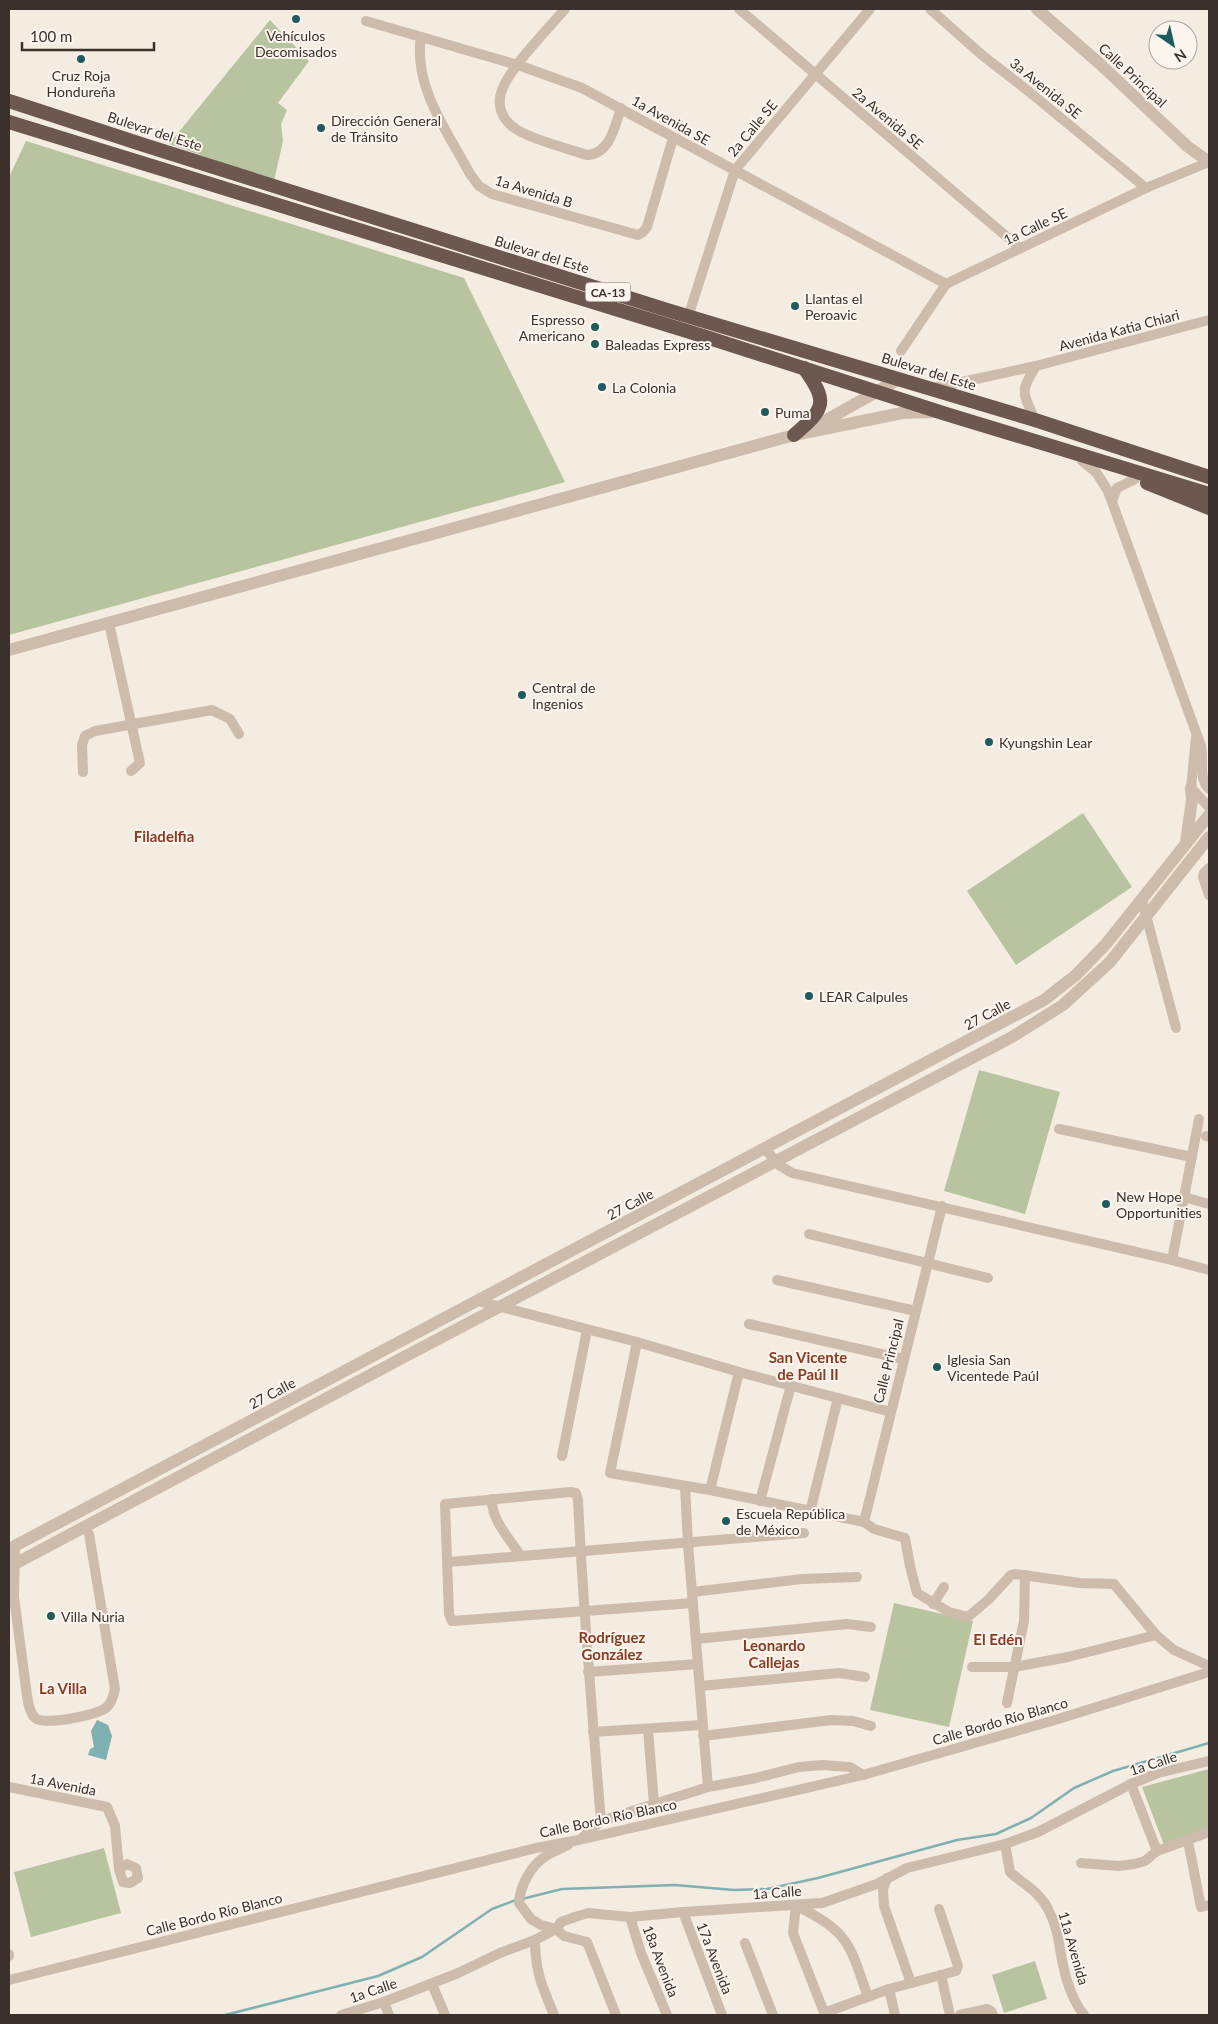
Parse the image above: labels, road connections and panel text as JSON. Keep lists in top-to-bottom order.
{
  "streets": {
    "highway": ["Bulevar del Este", "CA-13"],
    "street": [
      "Calle Principal",
      "3a Avenida SE",
      "2a Avenida SE",
      "1a Avenida SE",
      "2a Calle SE",
      "1a Avenida B",
      "1a Calle SE",
      "Avenida Katia Chiari",
      "27 Calle",
      "Calle Bordo Río Blanco",
      "1a Calle",
      "1a Avenida",
      "11a Avenida",
      "17a Avenida",
      "18a Avenida"
    ]
  },
  "crossings": [
    ["Calle Principal", "1a Calle SE"],
    ["3a Avenida SE", "1a Calle SE"],
    ["2a Avenida SE", "2a Calle SE"],
    ["2a Avenida SE", "1a Calle SE"],
    ["1a Avenida SE", "2a Calle SE"],
    ["1a Avenida SE", "1a Avenida B"],
    ["1a Avenida SE", "1a Calle SE"],
    ["2a Calle SE", "Bulevar del Este"],
    ["Bulevar del Este", "Avenida Katia Chiari"],
    ["1a Calle", "11a Avenida"],
    ["1a Calle", "17a Avenida"],
    ["1a Calle", "18a Avenida"]
  ],
  "districts": [
    "Filadelfia",
    "San Vicente de Paúl II",
    "Rodríguez González",
    "El Edén",
    "Leonardo Callejas",
    "La Villa"
  ],
  "places": [
    "Vehículos Decomisados",
    "Cruz Roja Hondureña",
    "Dirección General de Tránsito",
    "Llantas el Peroavic",
    "Espresso Americano",
    "Baleadas Express",
    "La Colonia",
    "Puma",
    "Central de Ingenios",
    "Kyungshin Lear",
    "LEAR Calpules",
    "New Hope Opportunities",
    "Iglesia San Vicentede Paúl",
    "Escuela República de México",
    "Villa Nuria"
  ],
  "scale_bar": "100 m",
  "north": "bottom right"
}
